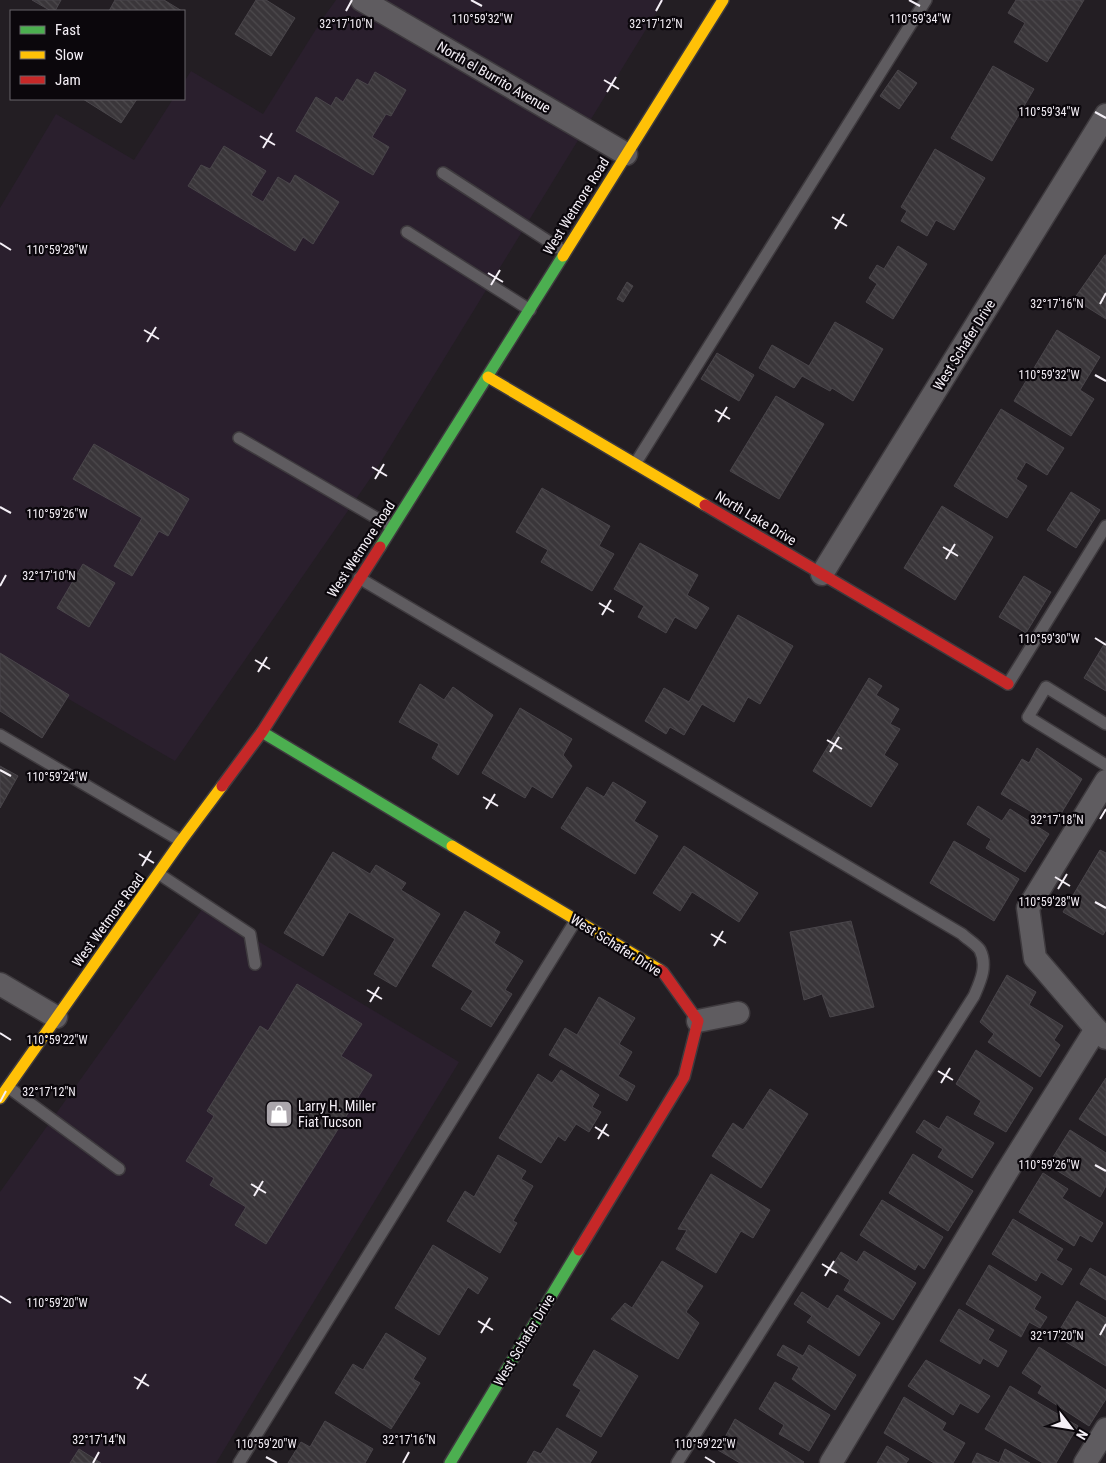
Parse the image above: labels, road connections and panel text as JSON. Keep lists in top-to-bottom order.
{
  "streets": {
    "street": [
      "North el Burrito Avenue",
      "West Wetmore Road",
      "West Schafer Drive",
      "North Lake Drive"
    ]
  },
  "crossings": [
    ["North el Burrito Avenue", "West Wetmore Road"],
    ["West Wetmore Road", "West Schafer Drive"],
    ["West Wetmore Road", "North Lake Drive"],
    ["West Schafer Drive", "North Lake Drive"]
  ],
  "places": {
    "shop": ["Larry H. Miller Fiat Tucson"]
  },
  "legend": ["Fast", "Slow", "Jam"],
  "north": "bottom right",
  "coordinates": [
    "110°59'32\"W",
    "110°59'34\"W",
    "32°17'10\"N",
    "32°17'12\"N",
    "110°59'28\"W",
    "32°17'16\"N",
    "110°59'26\"W",
    "110°59'30\"W",
    "110°59'24\"W",
    "32°17'18\"N",
    "110°59'22\"W",
    "110°59'20\"W",
    "32°17'20\"N",
    "32°17'14\"N"
  ]
}
